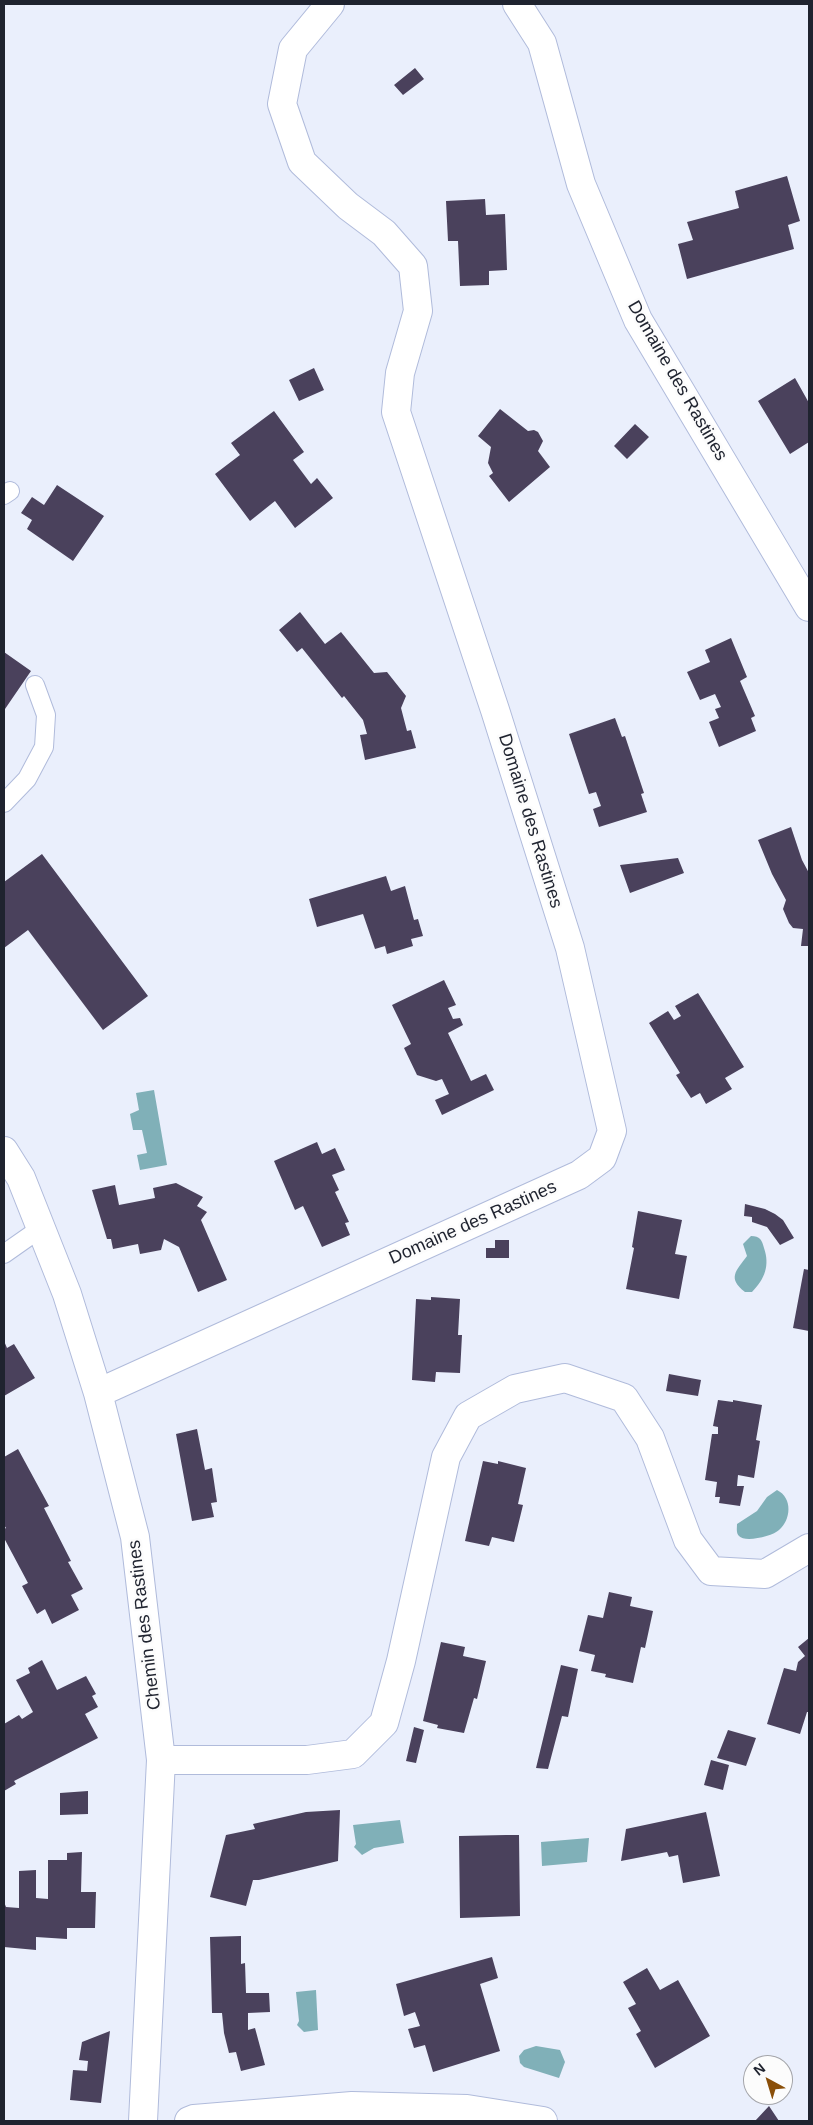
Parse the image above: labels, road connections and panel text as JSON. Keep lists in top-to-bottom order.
{
  "streets": {
    "street": ["Domaine des Rastines", "Chemin des Rastines"]
  },
  "crossings": [
    ["Domaine des Rastines", "Chemin des Rastines"]
  ],
  "north": "top left"
}
